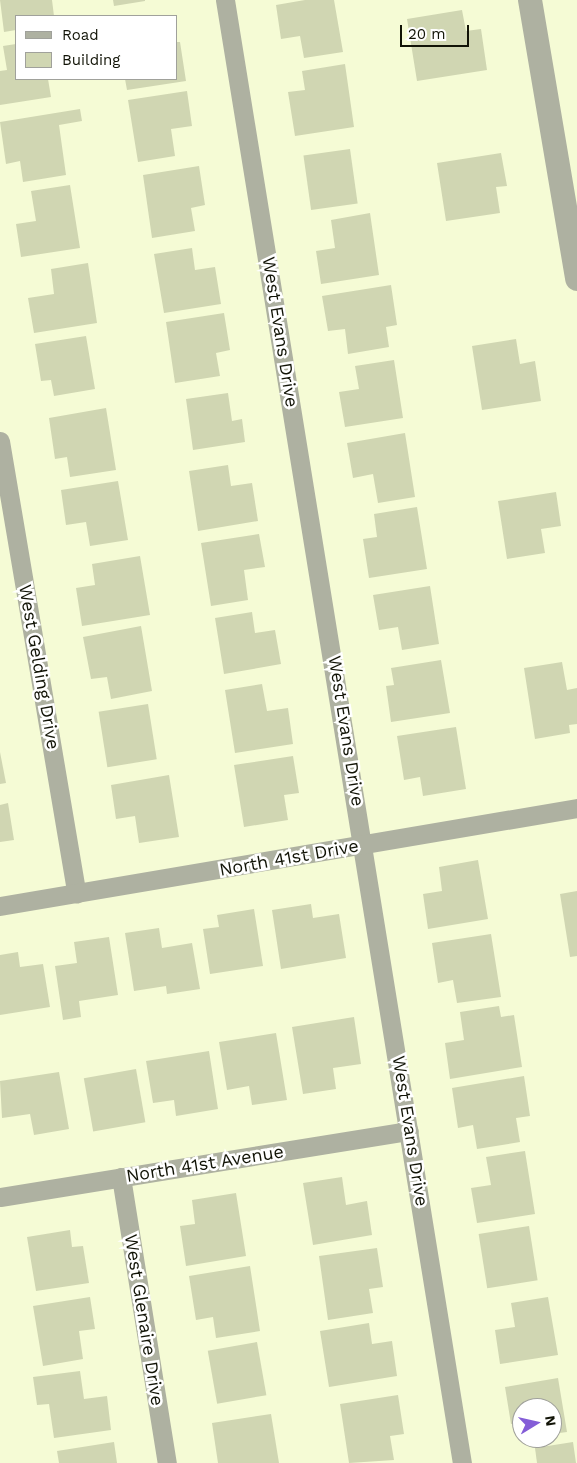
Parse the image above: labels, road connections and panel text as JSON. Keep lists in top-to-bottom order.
{
  "streets": {
    "street": [
      "West Evans Drive",
      "West Gelding Drive",
      "North 41st Drive",
      "North 41st Avenue",
      "West Glenaire Drive"
    ]
  },
  "crossings": [
    ["West Evans Drive", "North 41st Drive"],
    ["West Evans Drive", "North 41st Avenue"],
    ["West Gelding Drive", "North 41st Drive"],
    ["North 41st Avenue", "West Glenaire Drive"]
  ],
  "legend": ["Road", "Building"],
  "scale_bar": "20 m",
  "north": "right"
}
